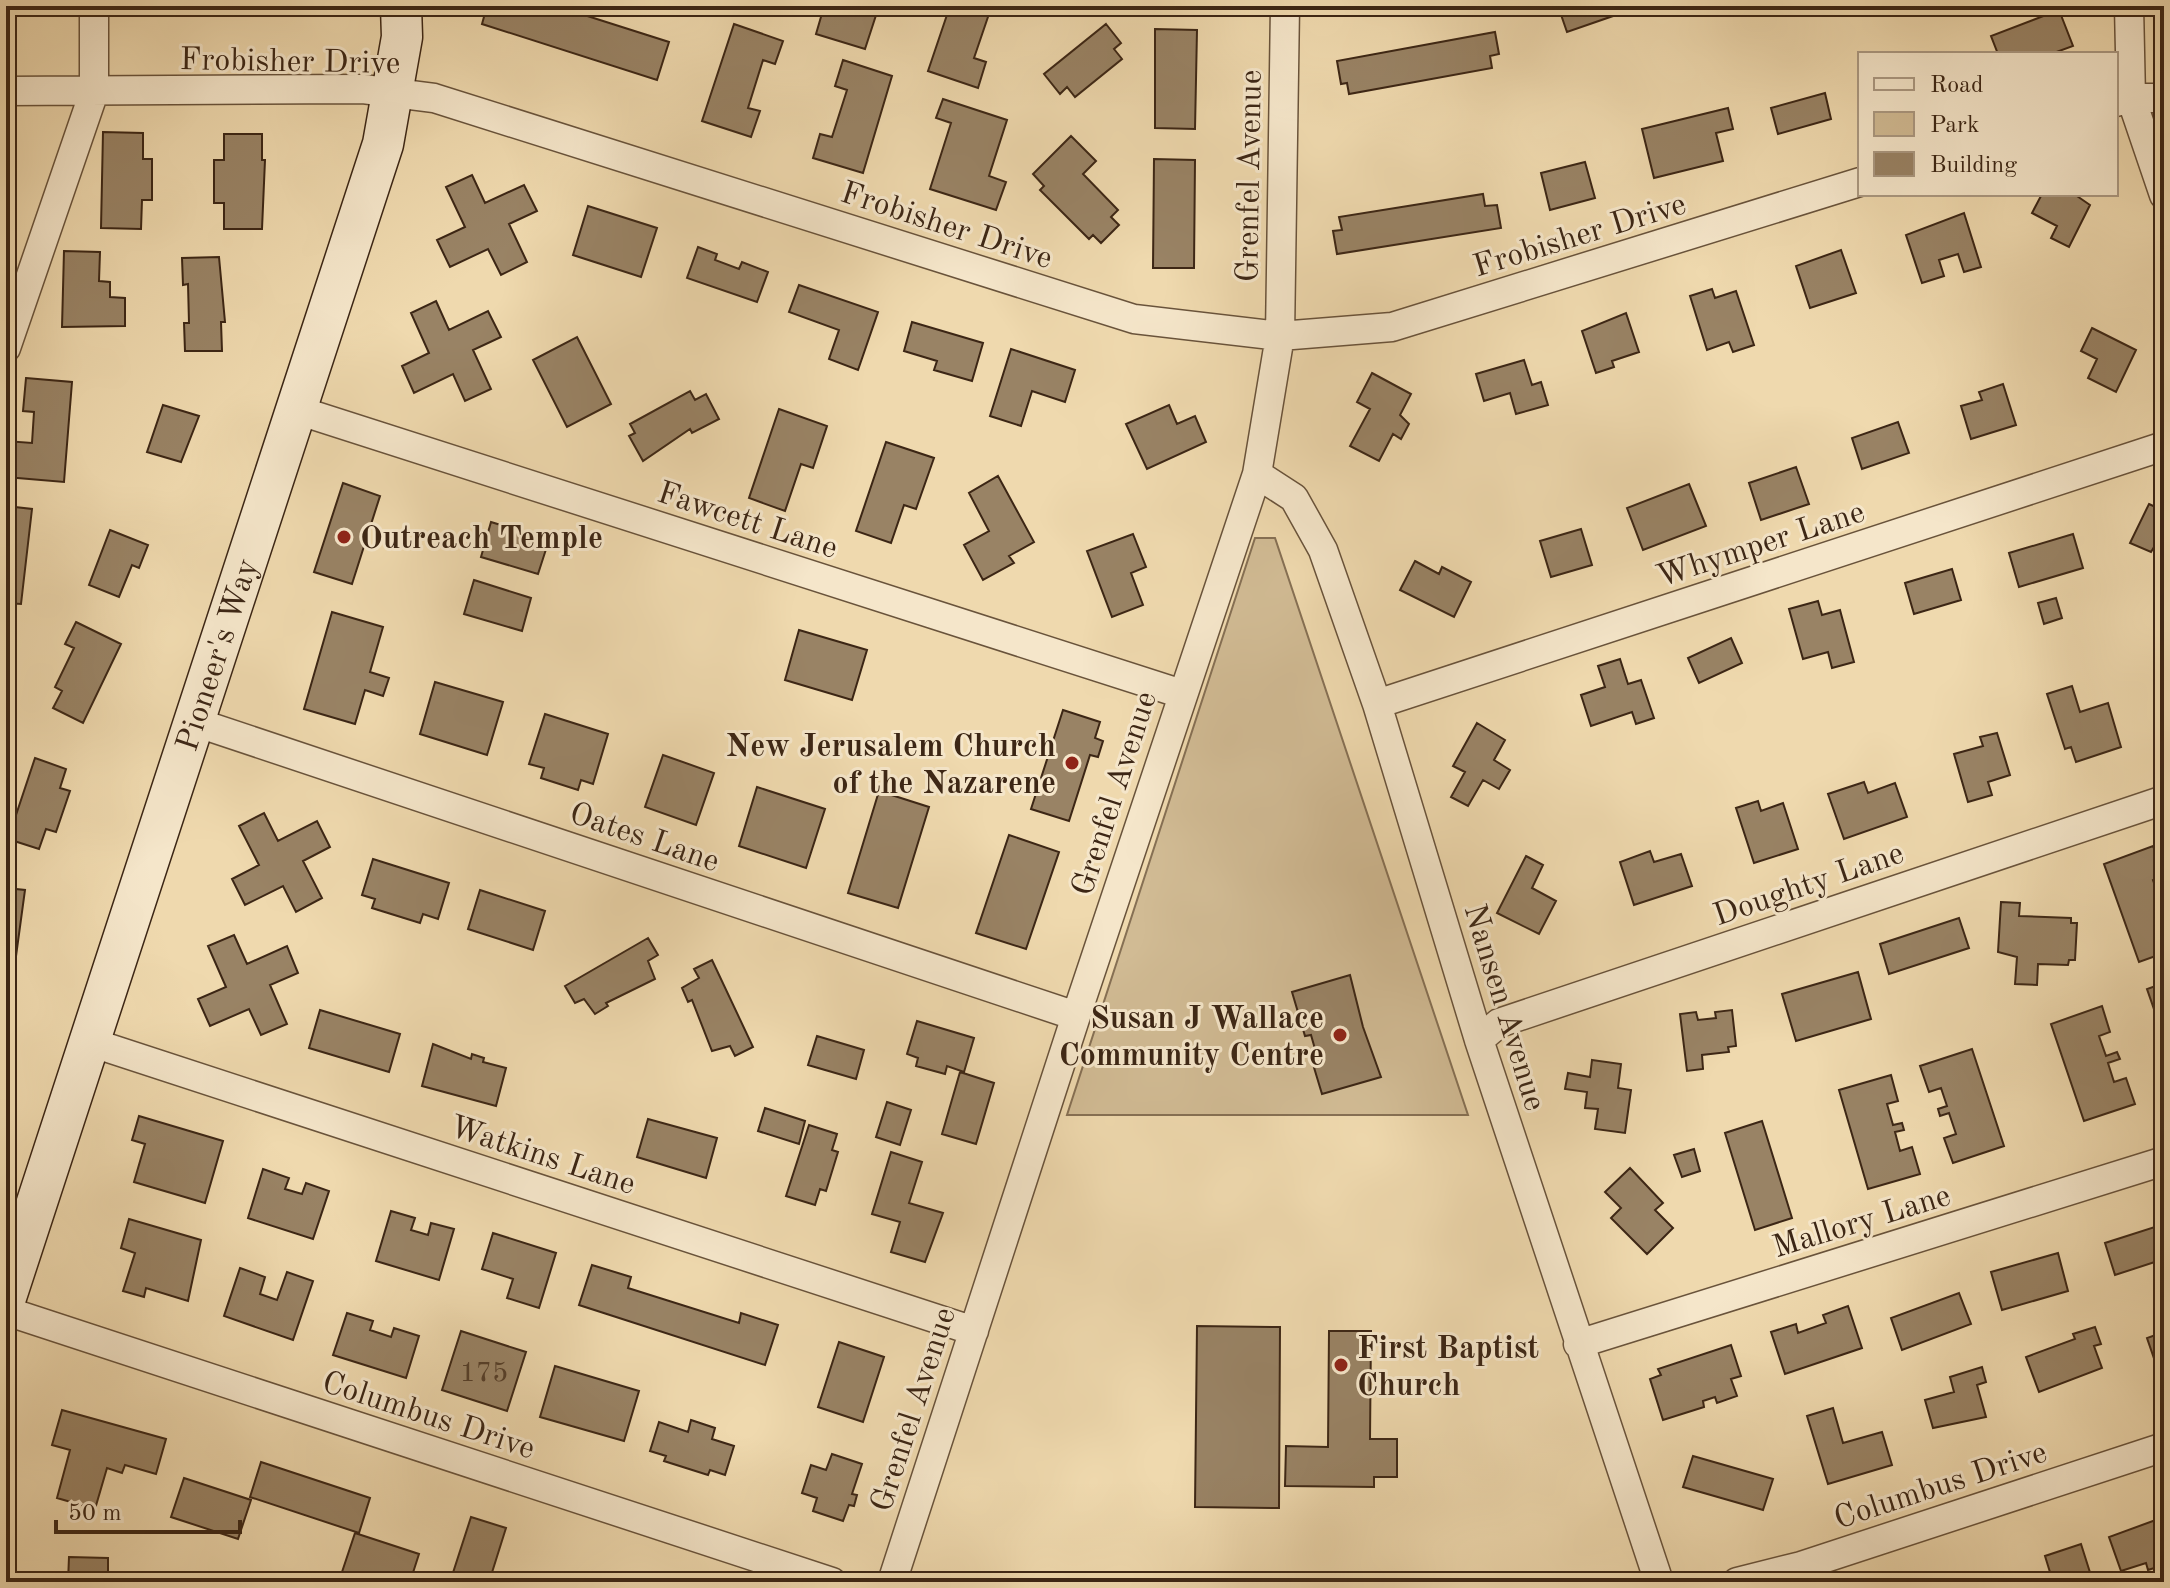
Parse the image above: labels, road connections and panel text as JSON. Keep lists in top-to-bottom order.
{
  "streets": {
    "main road": ["Pioneer's Way"],
    "street": [
      "Frobisher Drive",
      "Grenfel Avenue",
      "Fawcett Lane",
      "Whymper Lane",
      "Oates Lane",
      "Doughty Lane",
      "Nansen Avenue",
      "Watkins Lane",
      "Mallory Lane",
      "Columbus Drive"
    ]
  },
  "crossings": [
    ["Frobisher Drive", "Grenfel Avenue"],
    ["Frobisher Drive", "Pioneer's Way"],
    ["Grenfel Avenue", "Fawcett Lane"],
    ["Grenfel Avenue", "Oates Lane"],
    ["Grenfel Avenue", "Nansen Avenue"],
    ["Grenfel Avenue", "Watkins Lane"],
    ["Fawcett Lane", "Pioneer's Way"],
    ["Whymper Lane", "Nansen Avenue"],
    ["Pioneer's Way", "Oates Lane"],
    ["Pioneer's Way", "Watkins Lane"],
    ["Doughty Lane", "Nansen Avenue"],
    ["Nansen Avenue", "Mallory Lane"]
  ],
  "places": [
    "Outreach Temple",
    "New Jerusalem Church of the Nazarene",
    "Susan J Wallace Community Centre",
    "First Baptist Church"
  ],
  "house_numbers": ["175"],
  "legend": ["Road", "Park", "Building"],
  "scale_bar": "50 m"
}
